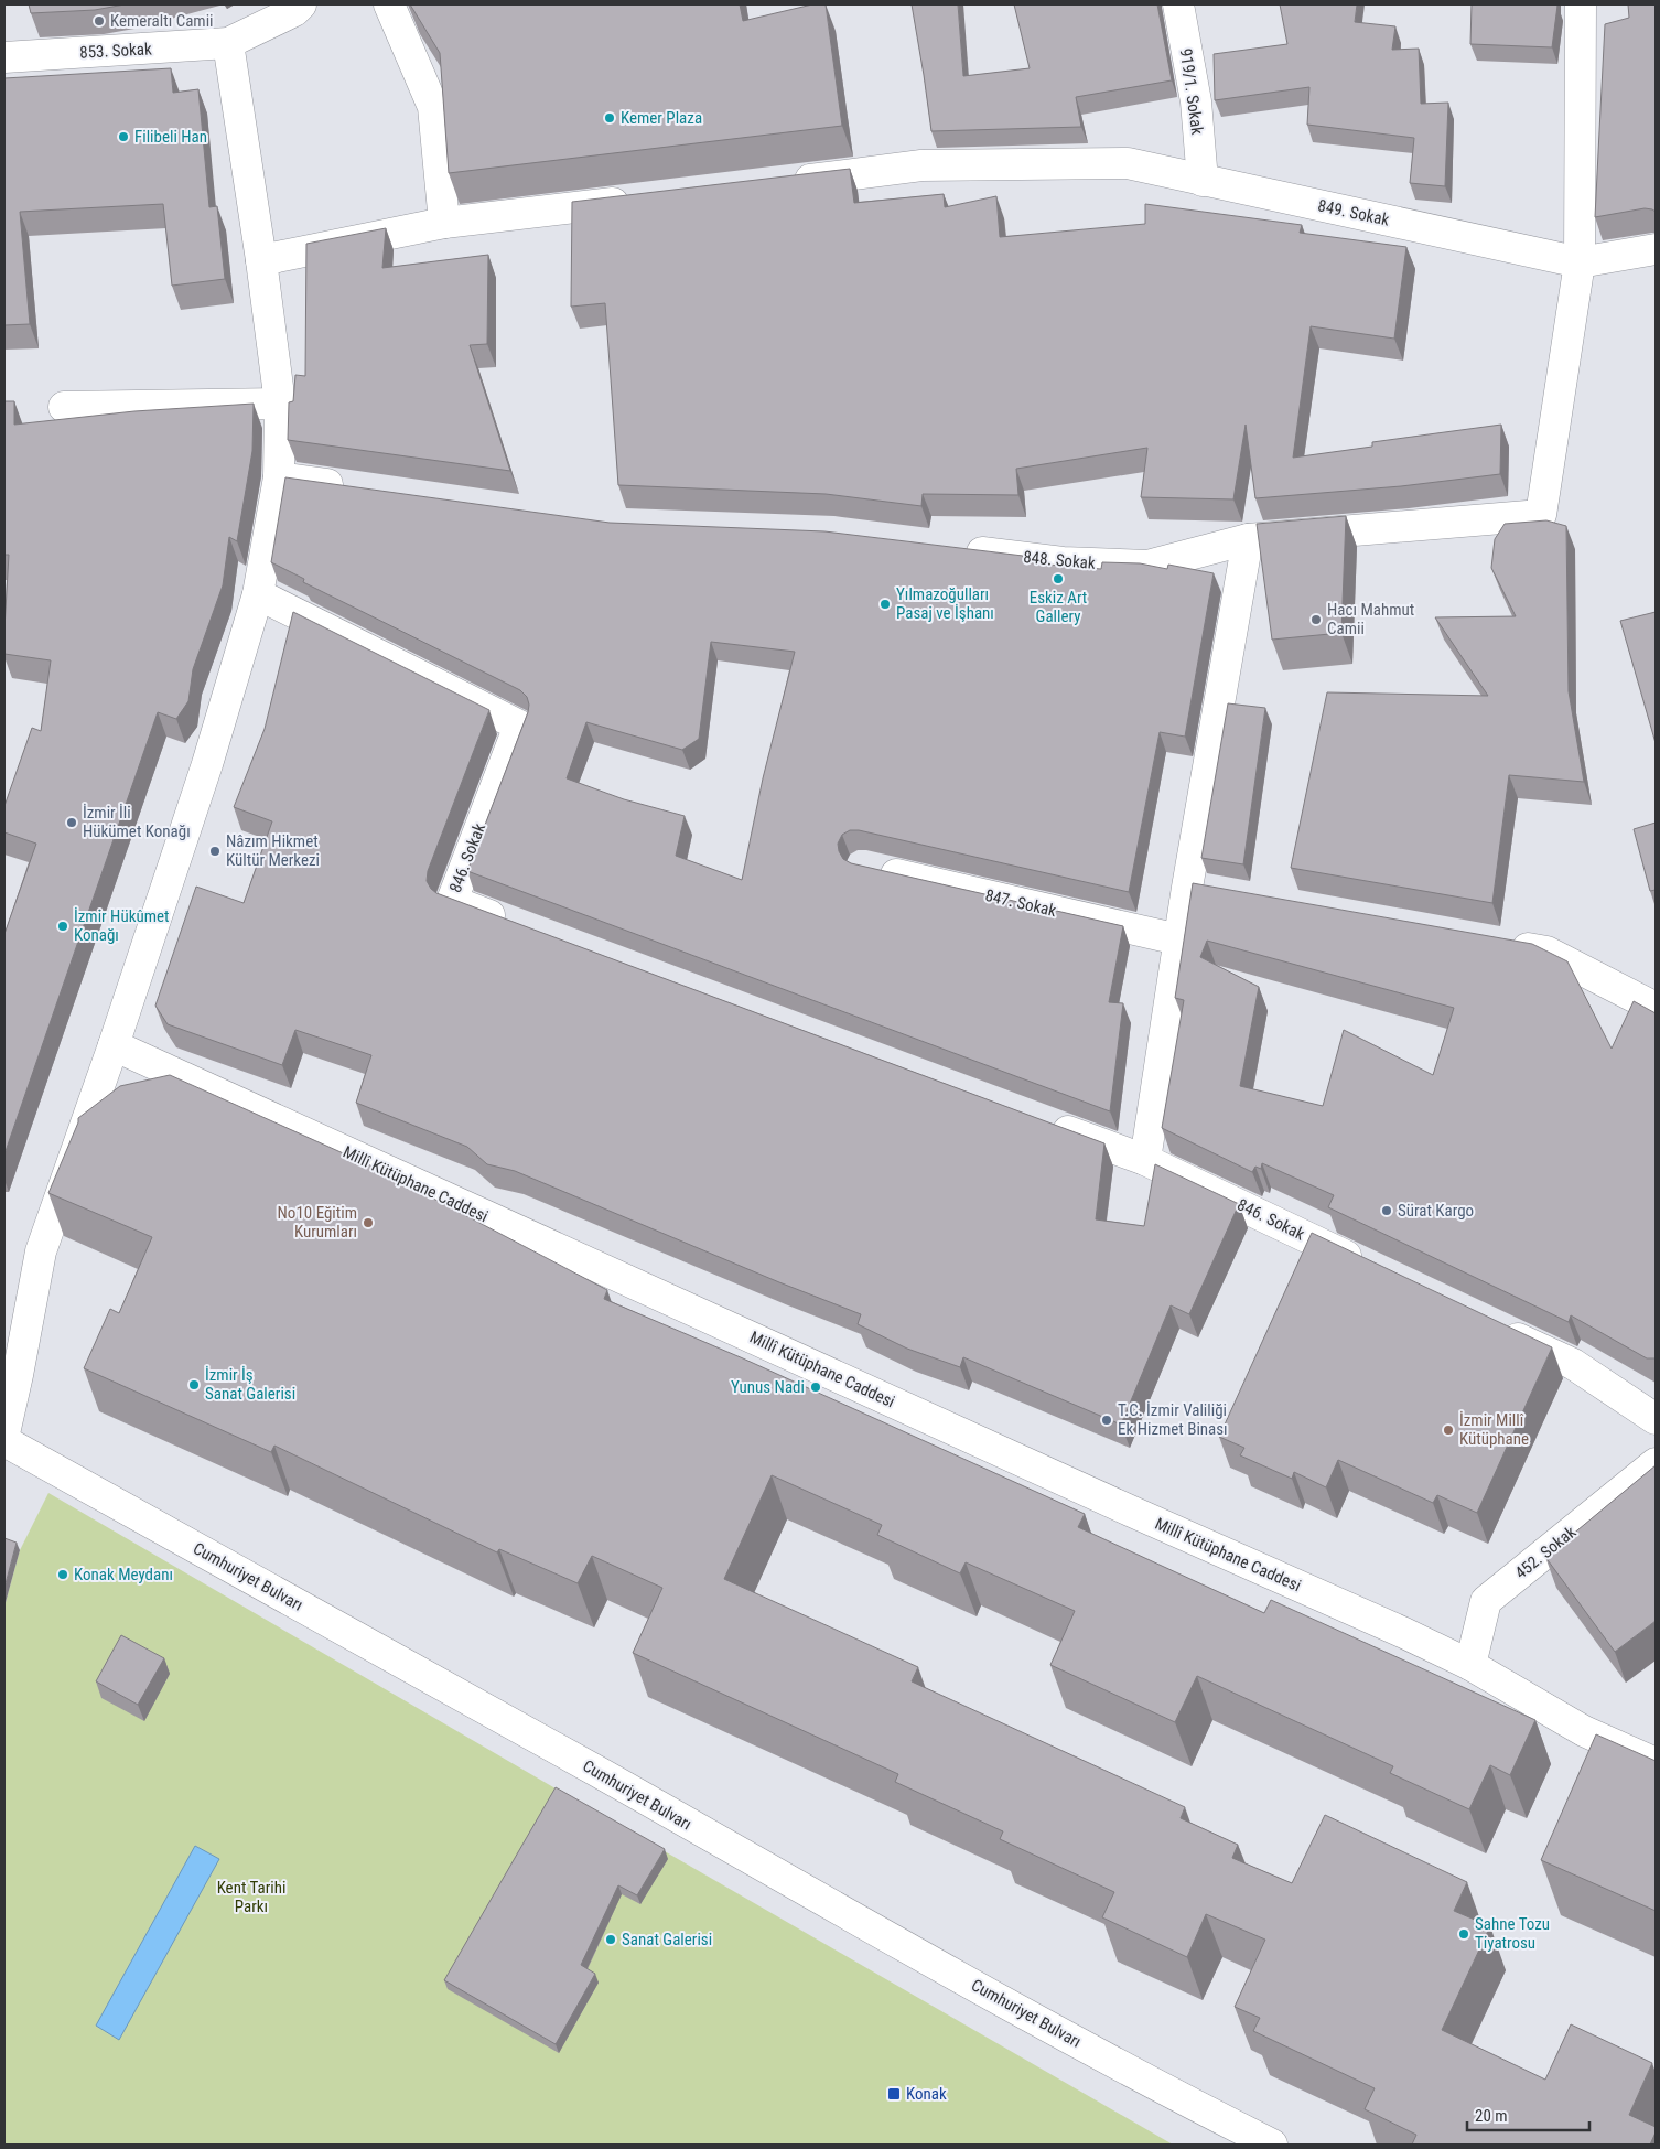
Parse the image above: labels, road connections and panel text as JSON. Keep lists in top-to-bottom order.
{
  "streets": {
    "street": [
      "853. Sokak",
      "919/1. Sokak",
      "849. Sokak",
      "848. Sokak",
      "846. Sokak",
      "847. Sokak",
      "Millî Kütüphane Caddesi",
      "452. Sokak",
      "Cumhuriyet Bulvarı"
    ]
  },
  "crossings": [
    ["919/1. Sokak", "849. Sokak"],
    ["849. Sokak", "848. Sokak"],
    ["Millî Kütüphane Caddesi", "452. Sokak"]
  ],
  "parks": ["Kent Tarihi Parkı"],
  "places": {
    "other": [
      "Kemeraltı Camii",
      "Kemer Plaza",
      "Filibeli Han",
      "Eskiz Art Gallery",
      "Yılmazoğulları Pasaj ve İşhanı",
      "Hacı Mahmut Camii",
      "İzmir İli Hükümet Konağı",
      "Nâzım Hikmet Kültür Merkezi",
      "İzmir Hükûmet Konağı",
      "Sürat Kargo",
      "No10 Eğitim Kurumları",
      "İzmir İş Sanat Galerisi",
      "Yunus Nadi",
      "T.C. İzmir Valiliği Ek Hizmet Binası",
      "İzmir Millî Kütüphane",
      "Konak Meydanı",
      "Sahne Tozu Tiyatrosu",
      "Sanat Galerisi"
    ],
    "transit": ["Konak"]
  },
  "scale_bar": "20 m"
}
